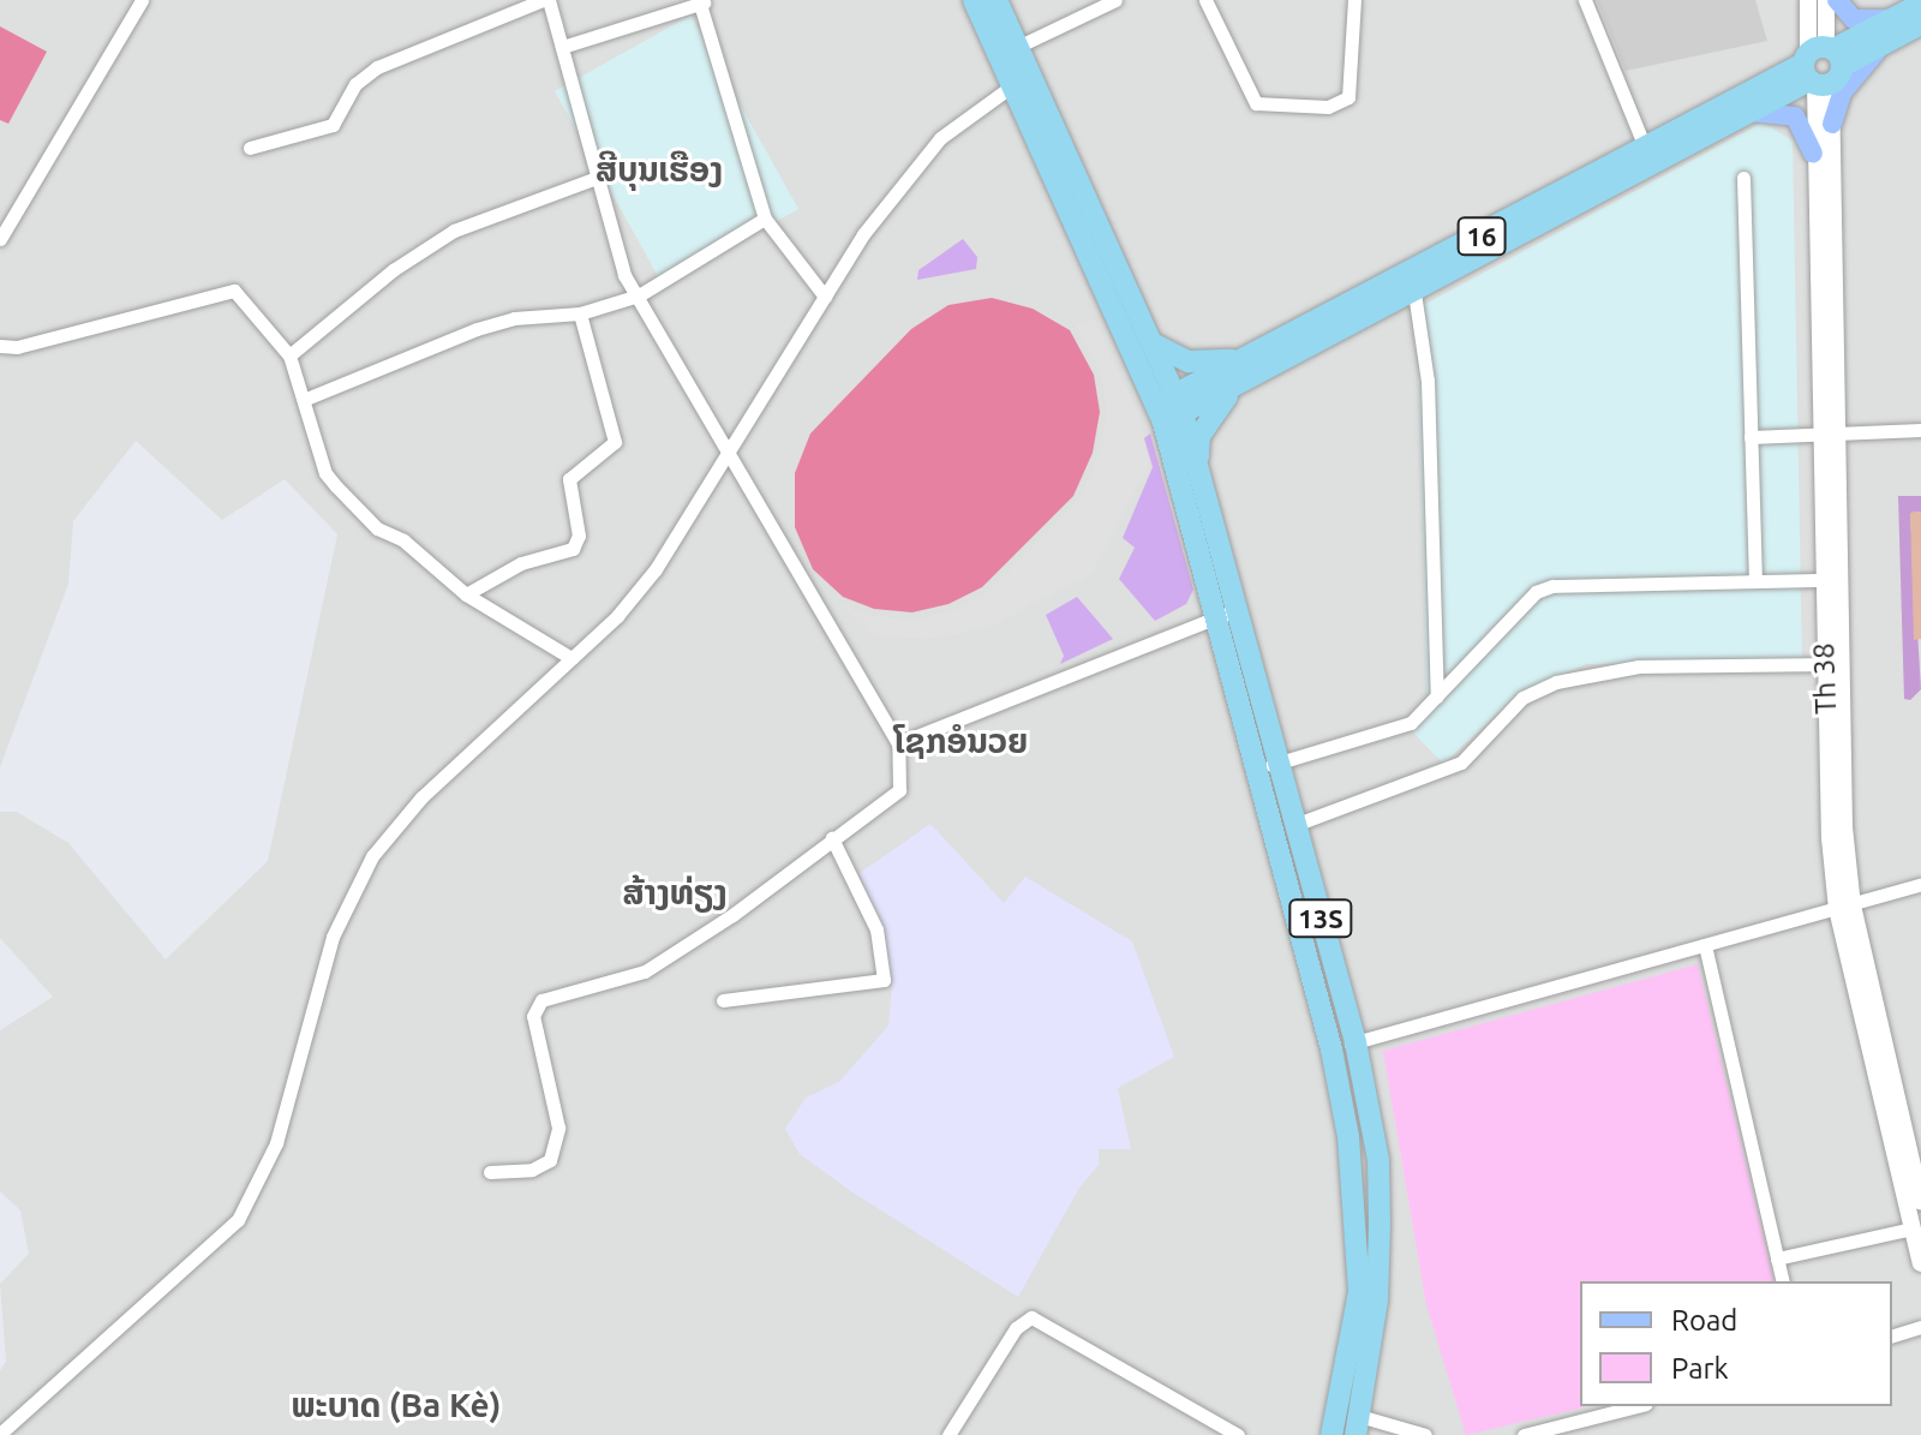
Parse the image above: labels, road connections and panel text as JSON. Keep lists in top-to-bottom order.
{
  "streets": {
    "highway": ["16", "13S"],
    "street": ["Th 38"]
  },
  "crossings": [
    ["16", "Th 38"],
    ["16", "13S"]
  ],
  "districts": [
    "ສີບຸນເຮືອງ",
    "ໂຊກອໍນວຍ",
    "ສ້າງທ່ຽງ",
    "ພະບາດ (Ba Kè)"
  ],
  "legend": ["Road", "Park"]
}
